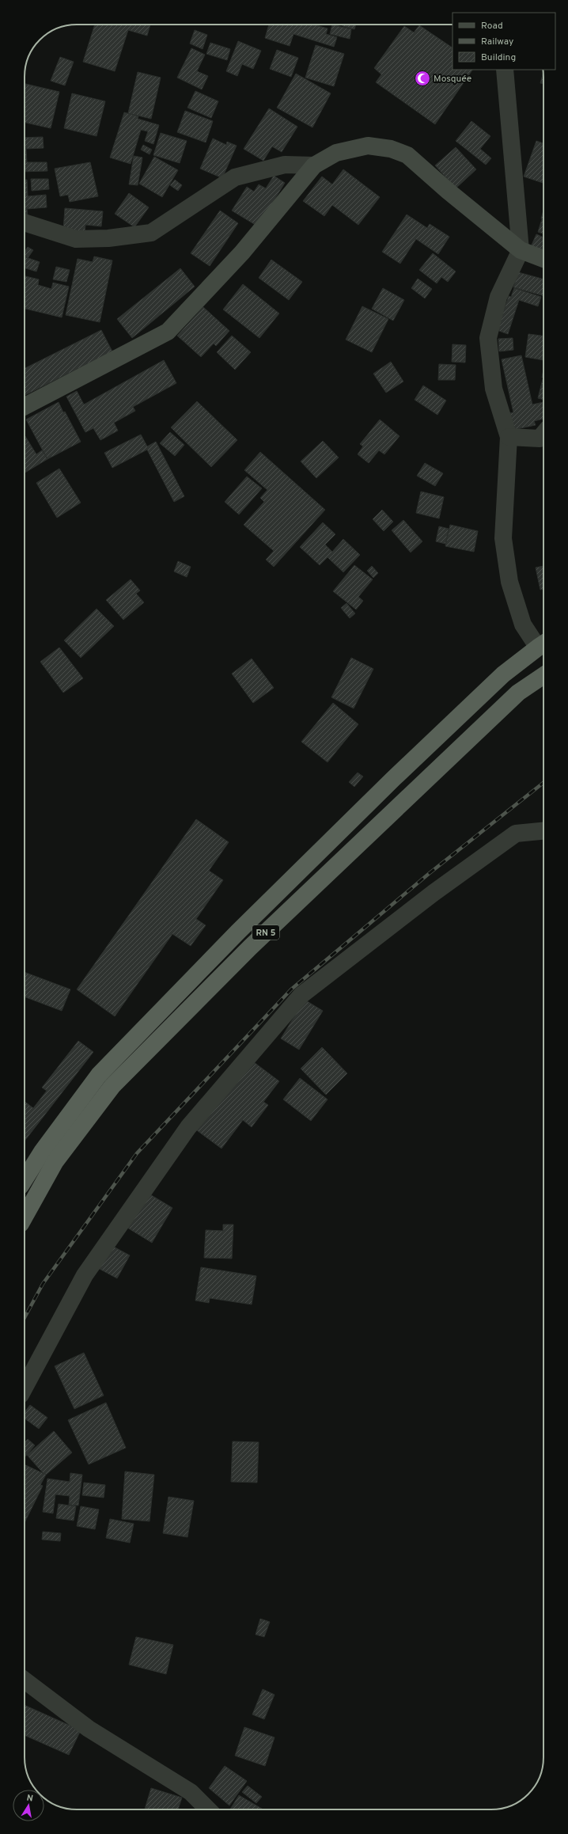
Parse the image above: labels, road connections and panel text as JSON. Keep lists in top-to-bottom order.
{
  "streets": {
    "highway": ["RN 5"]
  },
  "places": {
    "mosque": ["Mosquée"]
  },
  "legend": ["Road", "Railway", "Building"],
  "north": "top"
}
